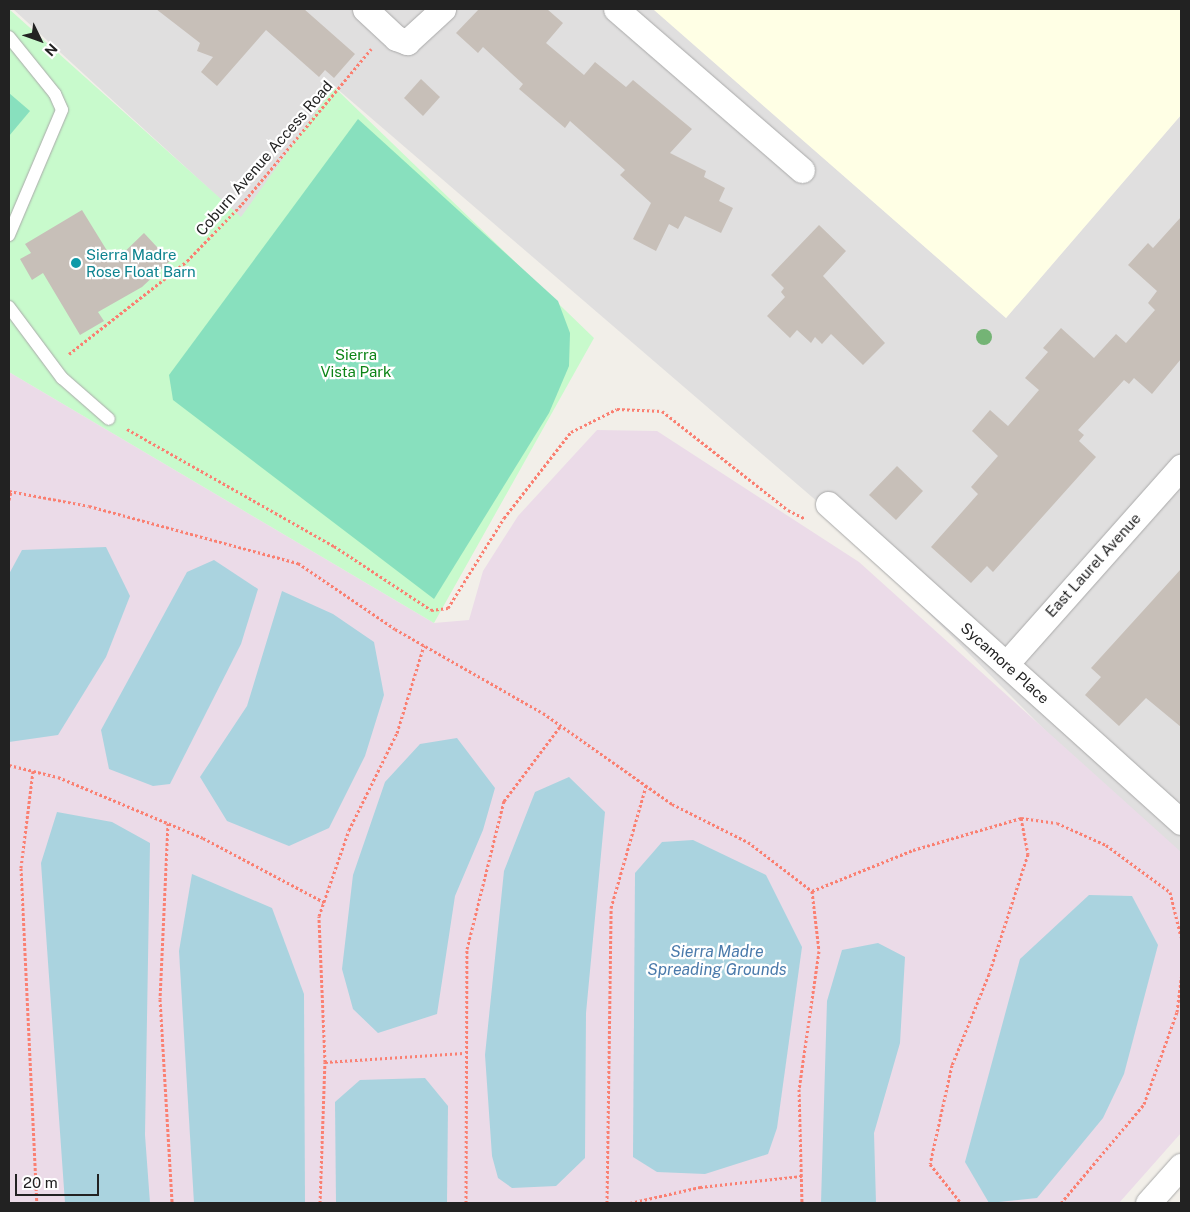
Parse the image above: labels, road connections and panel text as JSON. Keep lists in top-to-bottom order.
{
  "streets": {
    "street": ["East Laurel Avenue", "Sycamore Place"],
    "path": ["Coburn Avenue Access Road"]
  },
  "crossings": [
    ["East Laurel Avenue", "Sycamore Place"]
  ],
  "water": ["Sierra Madre Spreading Grounds"],
  "parks": ["Sierra Vista Park"],
  "places": ["Sierra Madre Rose Float Barn"],
  "scale_bar": "20 m",
  "north": "bottom right"
}
